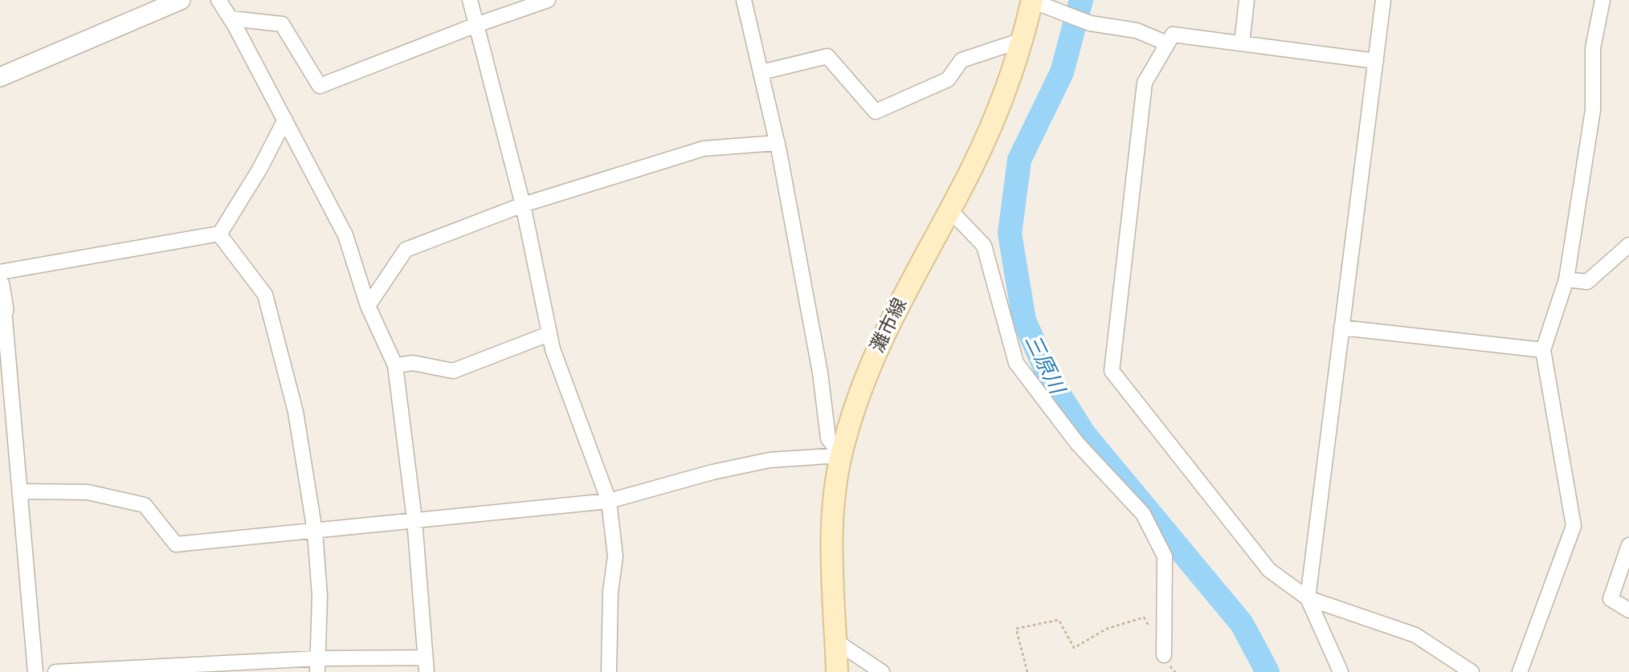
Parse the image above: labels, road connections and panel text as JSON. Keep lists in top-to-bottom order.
{
  "streets": {
    "main road": ["灘市線"]
  },
  "water": ["三原川"]
}
